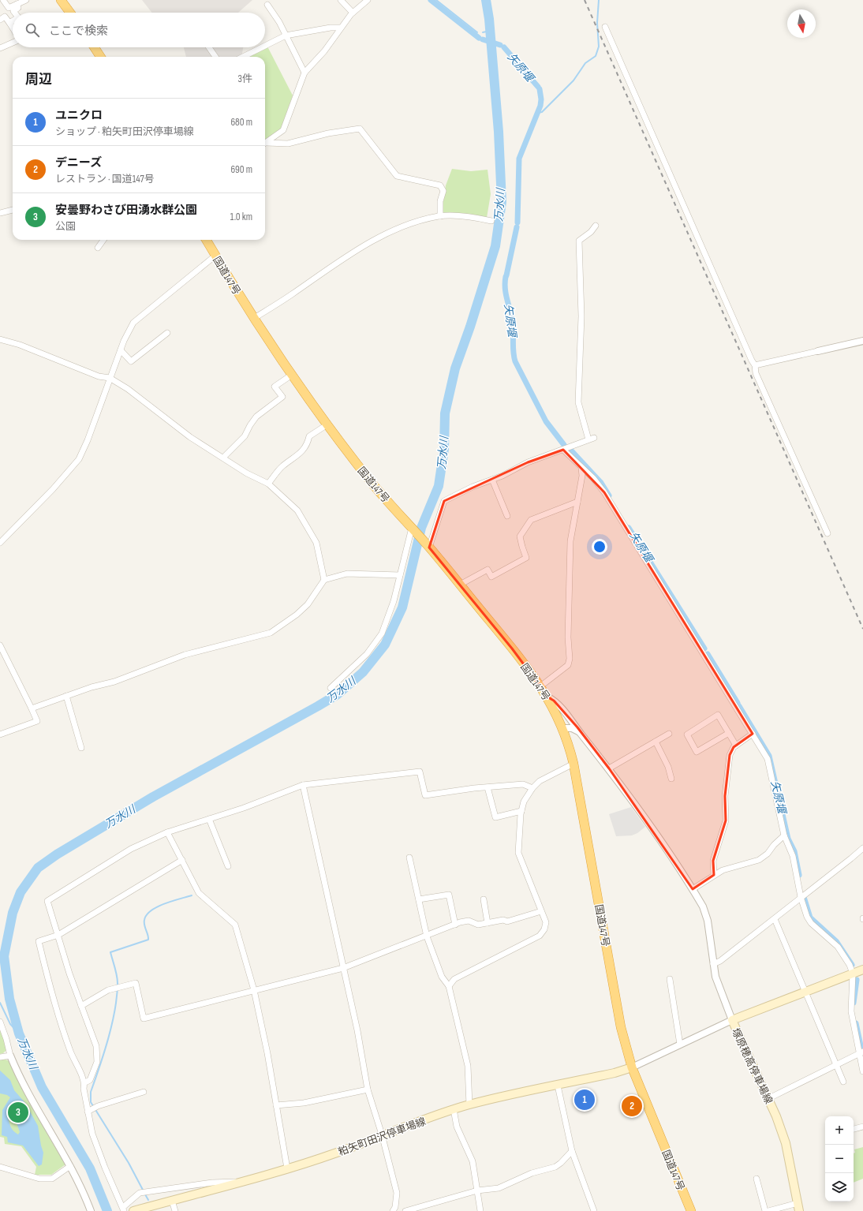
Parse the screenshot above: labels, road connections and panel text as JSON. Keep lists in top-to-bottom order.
{
  "streets": {
    "highway": ["国道147号"],
    "main road": ["塚原穂高停車場線", "粕矢町田沢停車場線"]
  },
  "crossings": [
    ["国道147号", "粕矢町田沢停車場線"]
  ],
  "water": ["矢原堰", "万水川"],
  "north": "bottom",
  "page": {
    "search": "ここで検索",
    "heading": ["周辺", "3件"],
    "list": [
      {
        "mark": "1",
        "name": "ユニクロ",
        "note": "ショップ · 粕矢町田沢停車場線",
        "value": "680 m"
      },
      {
        "mark": "2",
        "name": "デニーズ",
        "note": "レストラン · 国道147号",
        "value": "690 m"
      },
      {
        "mark": "3",
        "name": "安曇野わさび田湧水群公園",
        "note": "公園",
        "value": "1.0 km"
      }
    ],
    "pins": ["1", "2", "3"],
    "map_buttons": ["+", "−"]
  }
}
